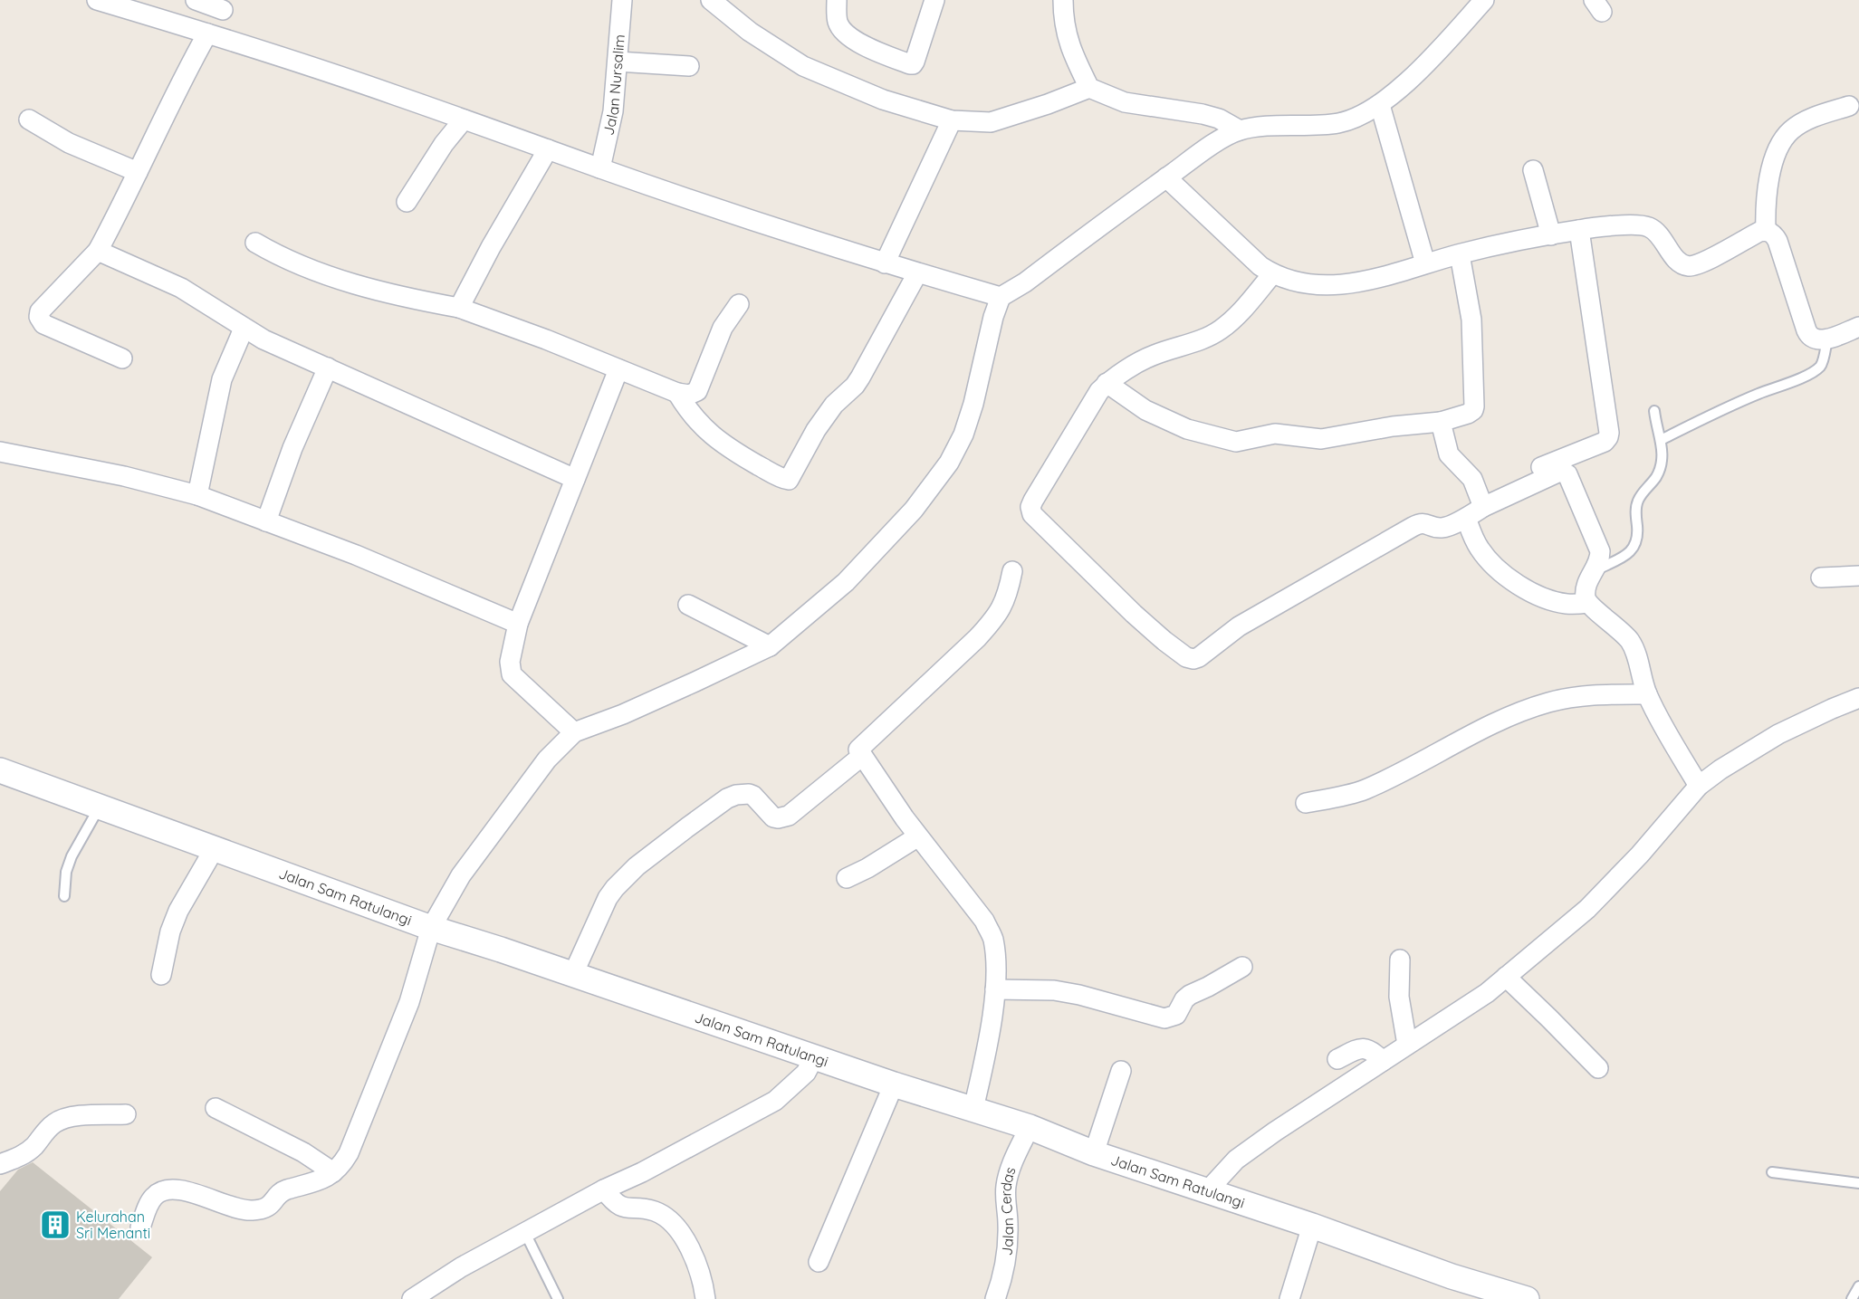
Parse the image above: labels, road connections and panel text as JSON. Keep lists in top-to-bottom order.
{
  "streets": {
    "street": ["Jalan Nursalim", "Jalan Sam Ratulangi", "Jalan Cerdas"]
  },
  "crossings": [
    ["Jalan Sam Ratulangi", "Jalan Cerdas"]
  ],
  "places": {
    "building": ["Kelurahan Sri Menanti"]
  }
}
